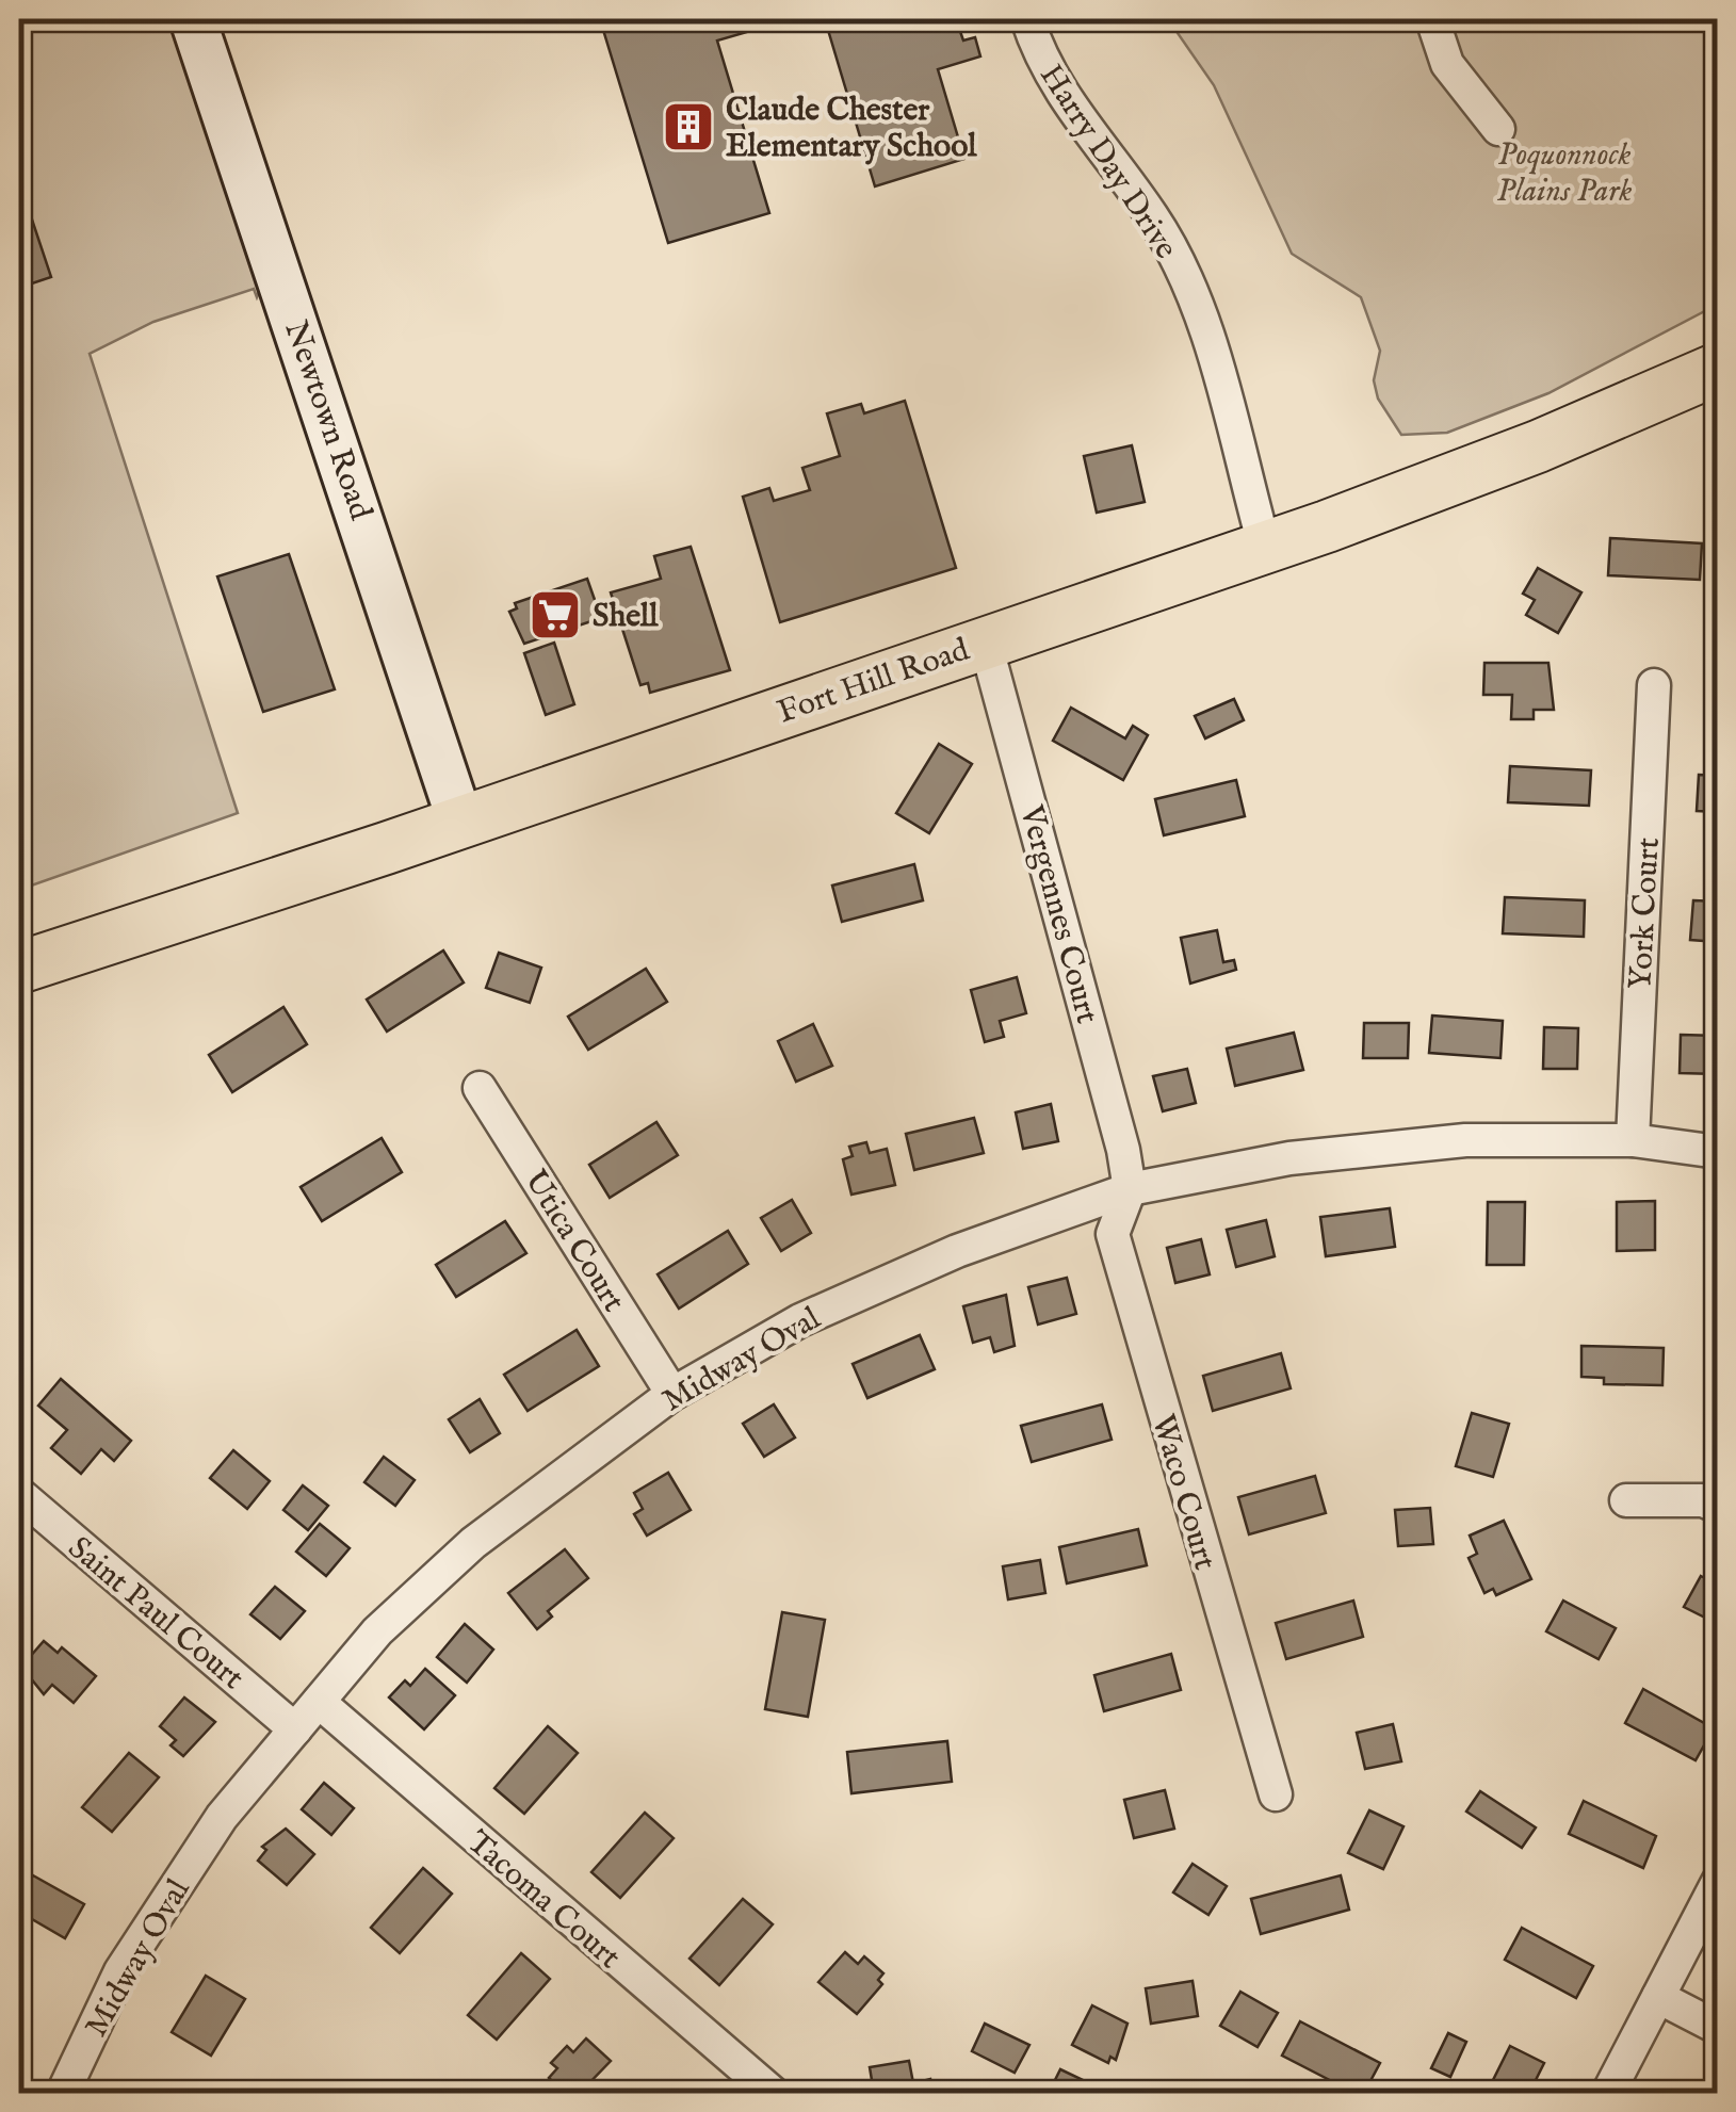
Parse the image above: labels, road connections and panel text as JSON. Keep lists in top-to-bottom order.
{
  "streets": {
    "main road": ["Newtown Road", "Fort Hill Road"],
    "street": [
      "Harry Day Drive",
      "York Court",
      "Vergennes Court",
      "Utica Court",
      "Midway Oval",
      "Waco Court",
      "Saint Paul Court",
      "Tacoma Court"
    ]
  },
  "crossings": [
    ["Harry Day Drive", "Fort Hill Road"],
    ["Newtown Road", "Fort Hill Road"],
    ["Fort Hill Road", "Vergennes Court"],
    ["York Court", "Midway Oval"],
    ["Vergennes Court", "Midway Oval"],
    ["Vergennes Court", "Waco Court"],
    ["Utica Court", "Midway Oval"],
    ["Midway Oval", "Waco Court"],
    ["Midway Oval", "Saint Paul Court"],
    ["Midway Oval", "Tacoma Court"]
  ],
  "parks": ["Poquonnock Plains Park"],
  "places": {
    "building": ["Claude Chester Elementary School"],
    "supermarket": ["Shell"]
  }
}
